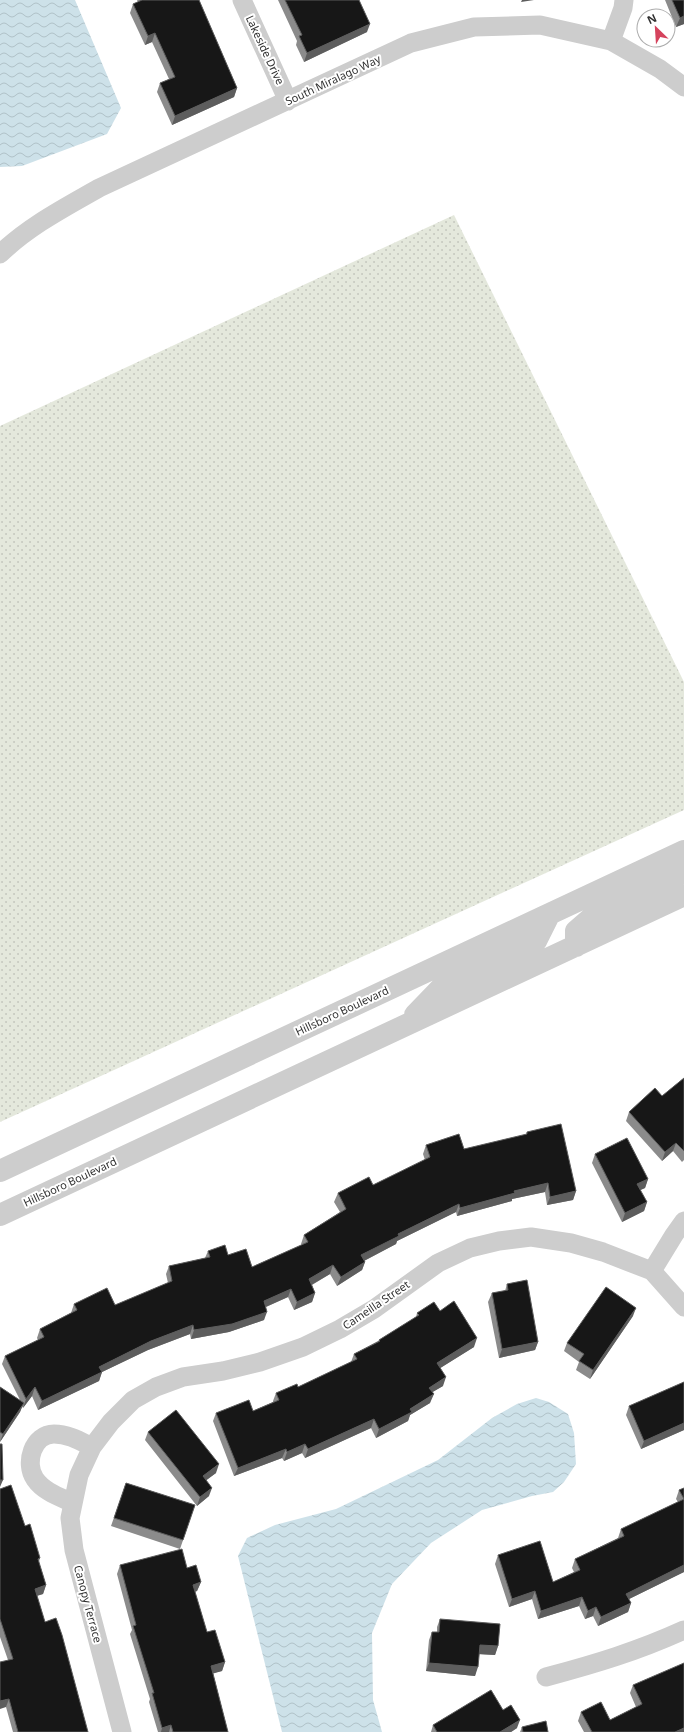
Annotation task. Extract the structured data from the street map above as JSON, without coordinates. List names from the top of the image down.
{
  "streets": {
    "street": [
      "Lakeside Drive",
      "South Miralago Way",
      "Hillsboro Boulevard",
      "Cameilla Street",
      "Canopy Terrace"
    ]
  },
  "crossings": [
    ["Lakeside Drive", "South Miralago Way"],
    ["Cameilla Street", "Canopy Terrace"]
  ],
  "north": "top left"
}
